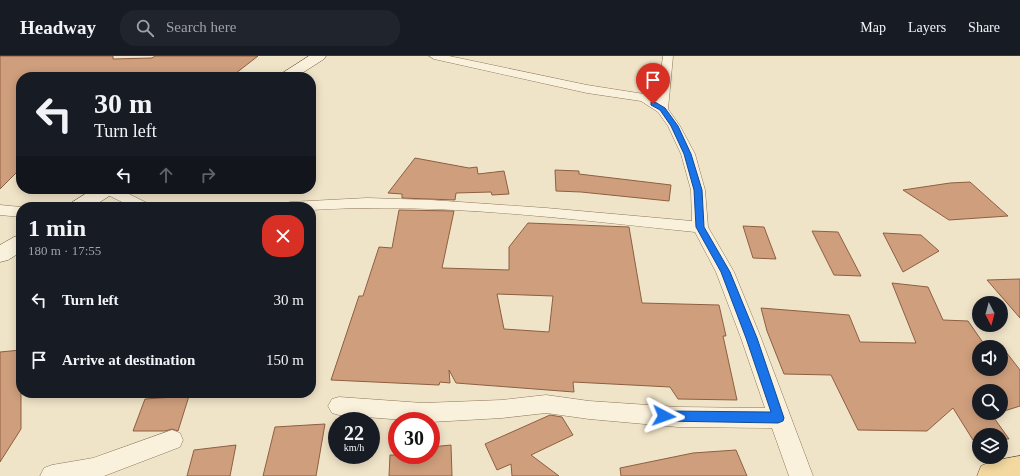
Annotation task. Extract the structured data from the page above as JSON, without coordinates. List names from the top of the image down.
{
  "north": "bottom",
  "page": {
    "header": "Headway",
    "search": "Search here",
    "nav": ["Map", "Layers", "Share"],
    "turn": ["30 m", "Turn left"],
    "heading": ["1 min", "180 m · 17:55"],
    "list": [
      {
        "name": "Turn left",
        "value": "30 m"
      },
      {
        "name": "Arrive at destination",
        "value": "150 m"
      }
    ],
    "speed": "22 km/h",
    "limit": "30"
  }
}
